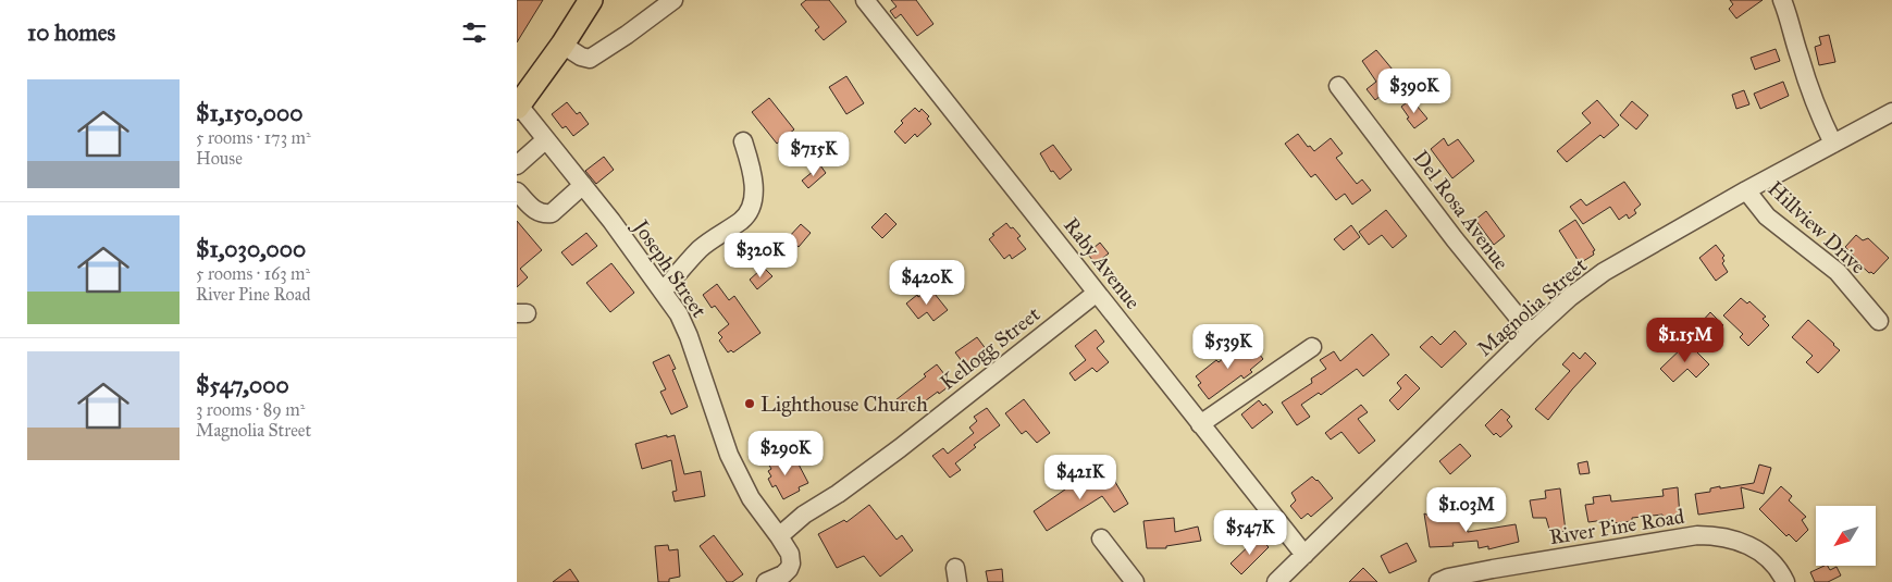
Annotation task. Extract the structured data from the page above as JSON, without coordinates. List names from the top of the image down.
{
  "streets": {
    "street": [
      "Del Rosa Avenue",
      "Hillview Drive",
      "Raby Avenue",
      "Joseph Street",
      "Magnolia Street",
      "Kellogg Street",
      "River Pine Road"
    ]
  },
  "crossings": [
    ["Del Rosa Avenue", "Magnolia Street"],
    ["Hillview Drive", "Magnolia Street"],
    ["Raby Avenue", "Magnolia Street"],
    ["Raby Avenue", "Kellogg Street"],
    ["Joseph Street", "Kellogg Street"]
  ],
  "places": ["Lighthouse Church"],
  "north": "bottom left",
  "page": {
    "heading": "10 homes",
    "list": [
      {
        "name": "$1,150,000",
        "note": "5 rooms · 173 m² · House"
      },
      {
        "name": "$1,030,000",
        "note": "5 rooms · 163 m² · River Pine Road"
      },
      {
        "name": "$547,000",
        "note": "3 rooms · 89 m² · Magnolia Street"
      }
    ],
    "price": [
      "$390K",
      "$715K",
      "$320K",
      "$420K",
      "$1.15M",
      "$539K",
      "$290K",
      "$421K",
      "$1.03M",
      "$547K"
    ]
  }
}
